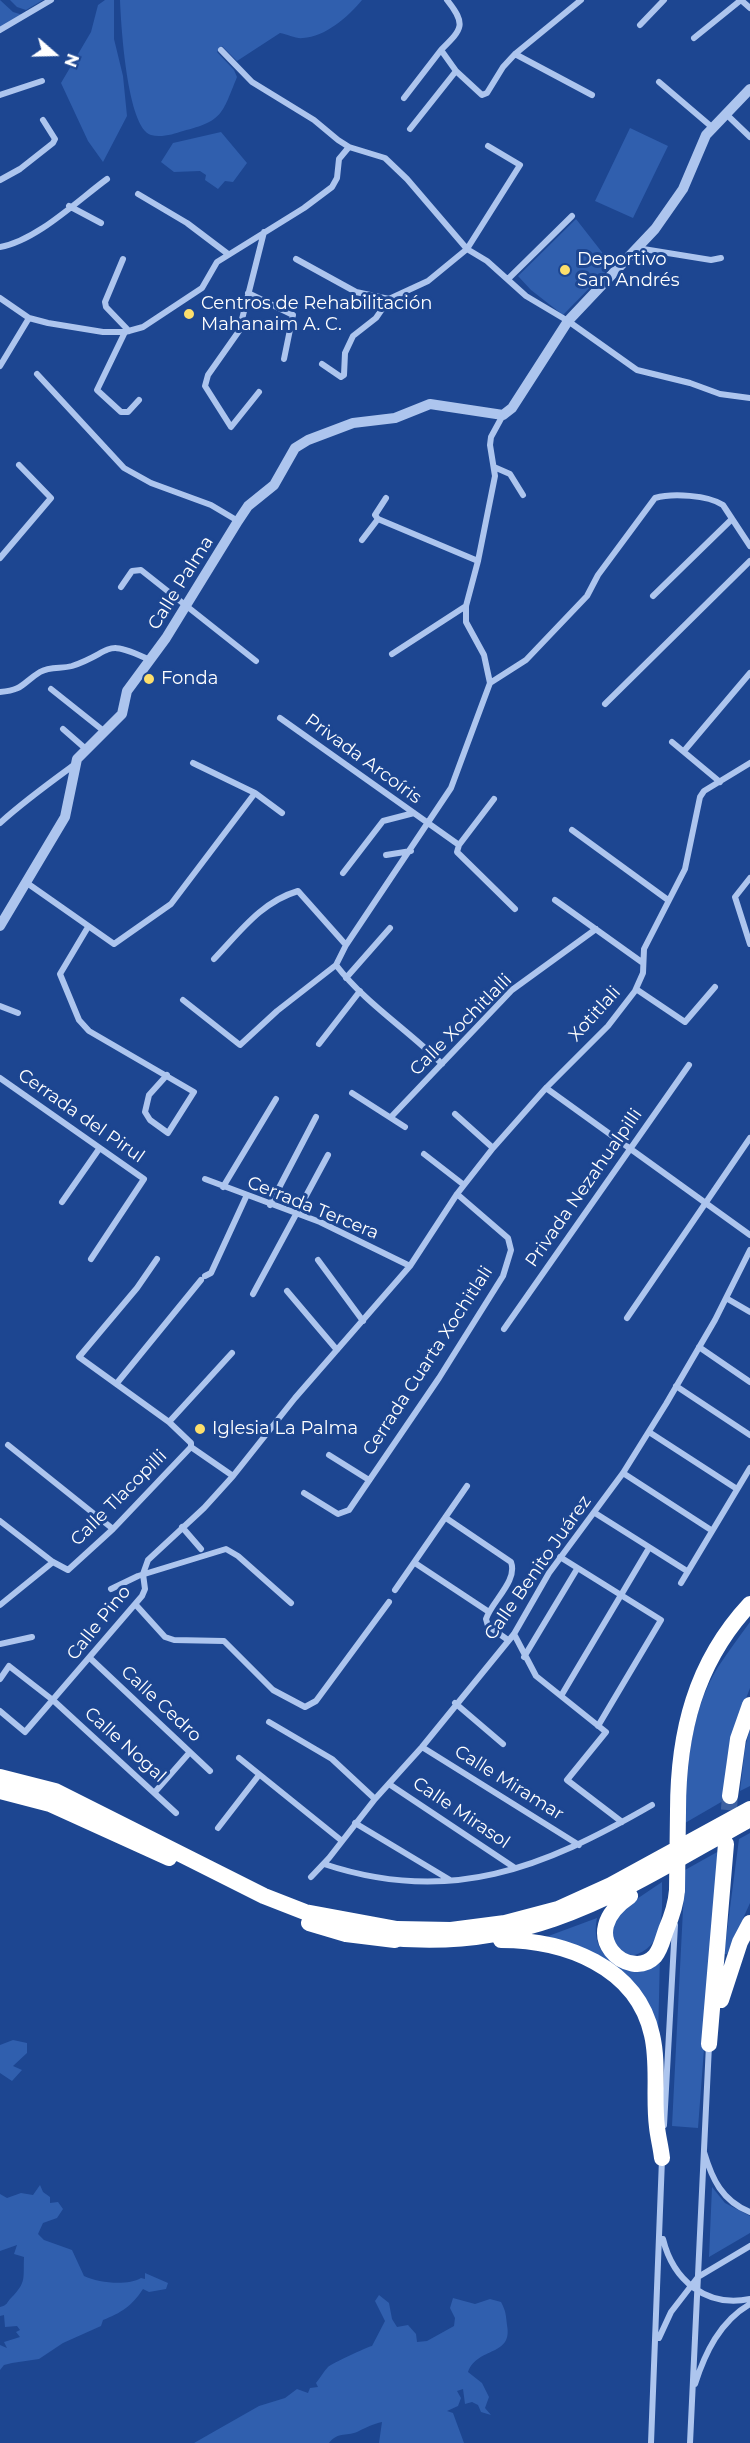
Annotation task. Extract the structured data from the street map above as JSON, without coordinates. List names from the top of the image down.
{
  "streets": {
    "street": [
      "Calle Palma",
      "Privada Arcoíris",
      "Xotitlali",
      "Calle Xochitlalli",
      "Cerrada del Pirul",
      "Privada Nezahualpilli",
      "Cerrada Tercera",
      "Cerrada Cuarta Xochitlali",
      "Calle Tlacopilli",
      "Calle Benito Juárez",
      "Calle Pino",
      "Calle Cedro",
      "Calle Nogal",
      "Calle Miramar",
      "Calle Mirasol"
    ]
  },
  "crossings": [
    ["Xotitlali", "Cerrada Tercera"],
    ["Xotitlali", "Cerrada Cuarta Xochitlali"],
    ["Calle Benito Juárez", "Calle Miramar"],
    ["Calle Benito Juárez", "Calle Mirasol"],
    ["Calle Pino", "Calle Cedro"],
    ["Calle Pino", "Calle Nogal"]
  ],
  "places": [
    "Deportivo San Andrés",
    "Centros de Rehabilitación Mahanaim A. C.",
    "Fonda",
    "Iglesia La Palma"
  ],
  "north": "right"
}
